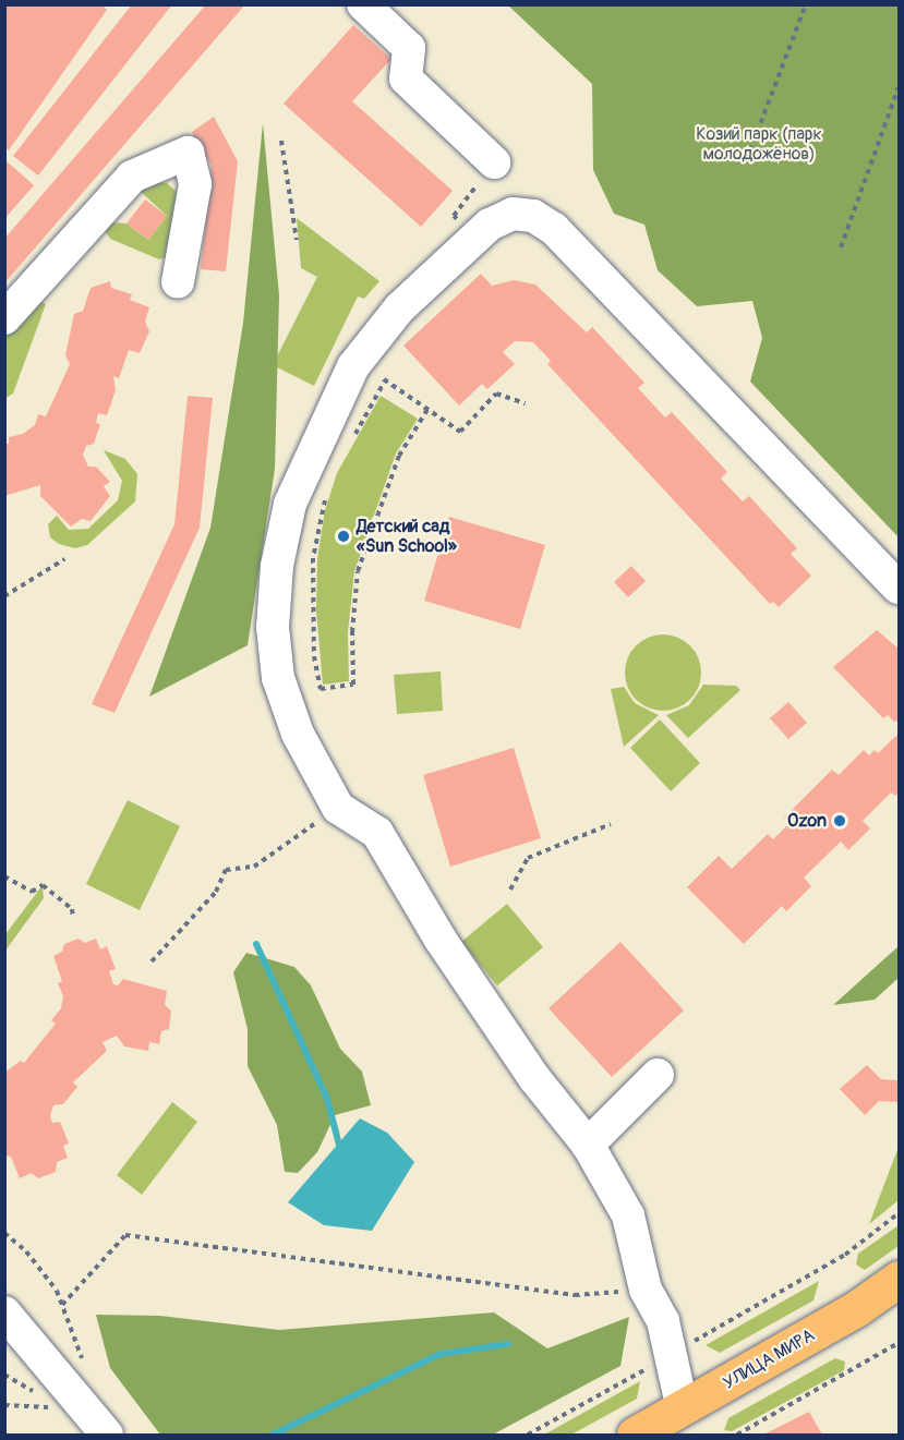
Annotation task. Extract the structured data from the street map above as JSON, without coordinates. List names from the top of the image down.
{
  "streets": {
    "main road": ["УЛИЦА МИРА"]
  },
  "parks": ["Козий парк (парк молодожёнов)"],
  "places": ["Детский сад «Sun School»", "Ozon"]
}
